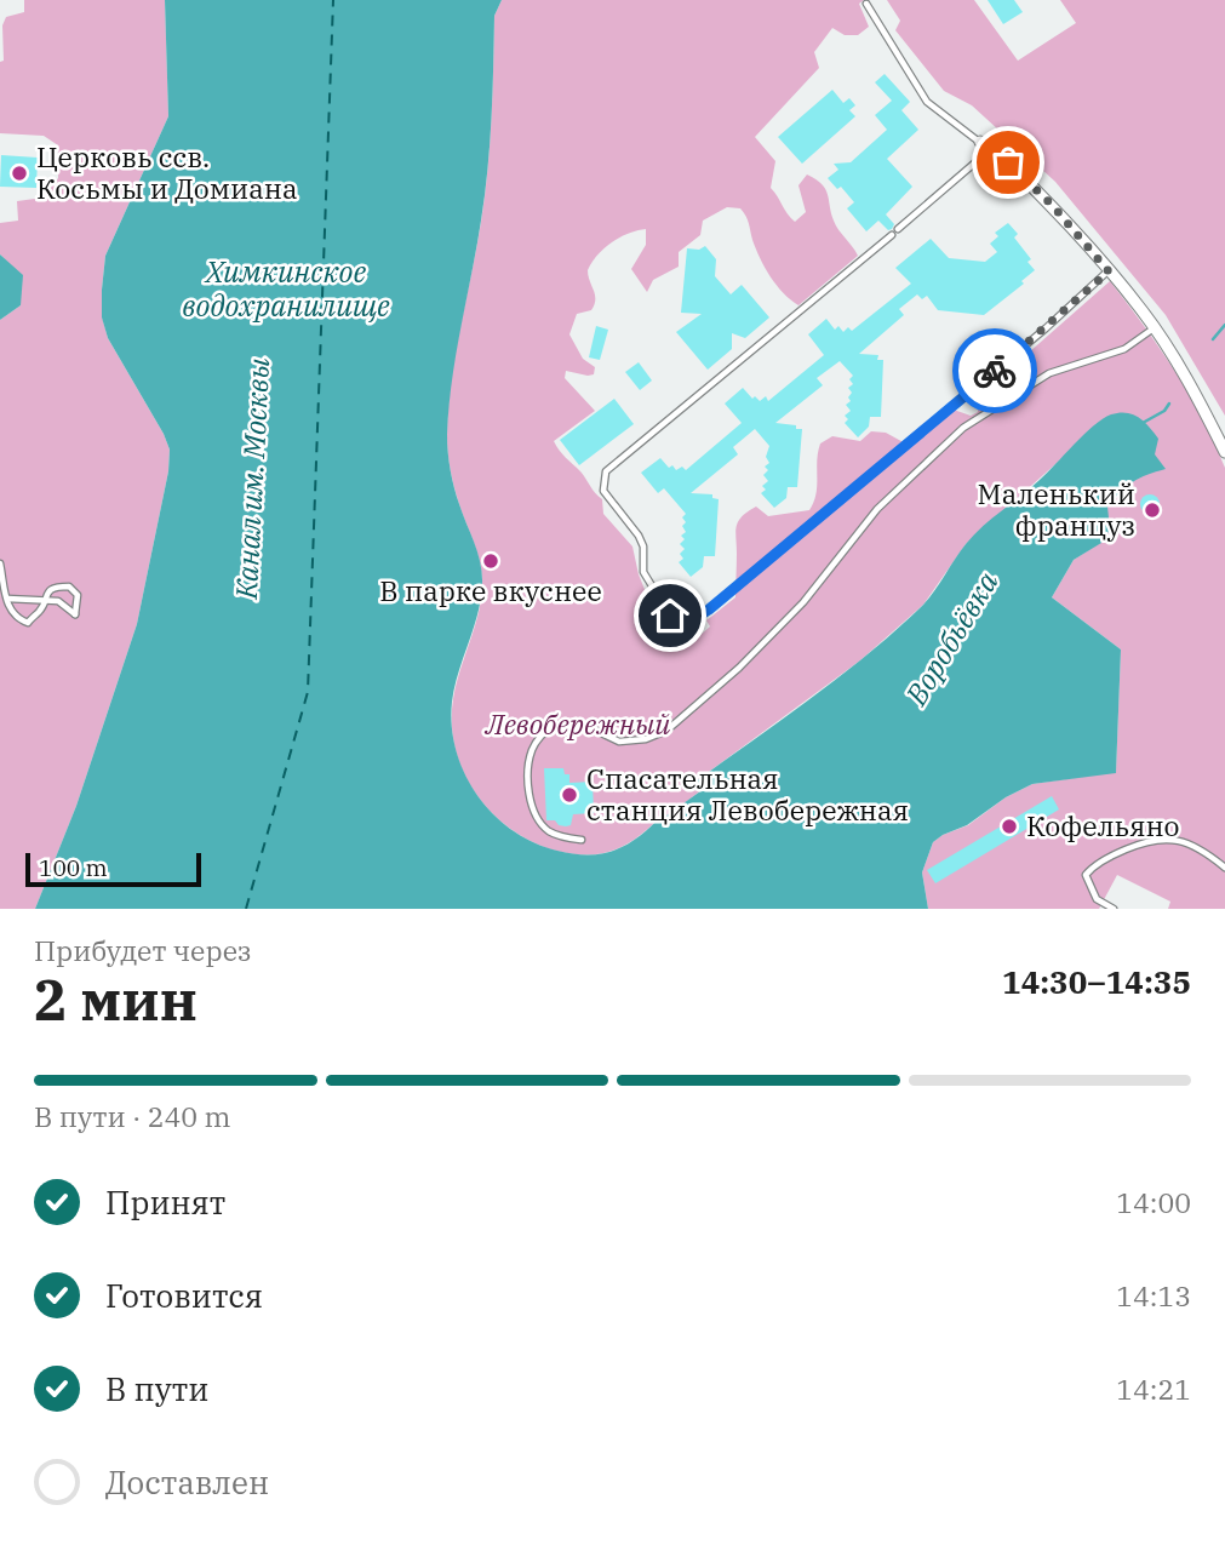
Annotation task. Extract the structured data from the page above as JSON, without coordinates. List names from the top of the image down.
{
  "water": ["Химкинское водохранилище", "Канал им. Москвы", "Воробьёвка"],
  "parks": ["Левобережный"],
  "places": [
    "Церковь ссв. Косьмы и Домиана",
    "Маленький француз",
    "В парке вкуснее",
    "Спасательная станция Левобережная",
    "Кофельяно"
  ],
  "scale_bar": "100 m",
  "page": {
    "scale": "100 m",
    "heading": ["2 мин", "Прибудет через", "14:30–14:35"],
    "bar": "В пути · 240 m",
    "list": [
      ["Принят", "14:00"],
      ["Готовится", "14:13"],
      ["В пути", "14:21"],
      "Доставлен"
    ]
  }
}
